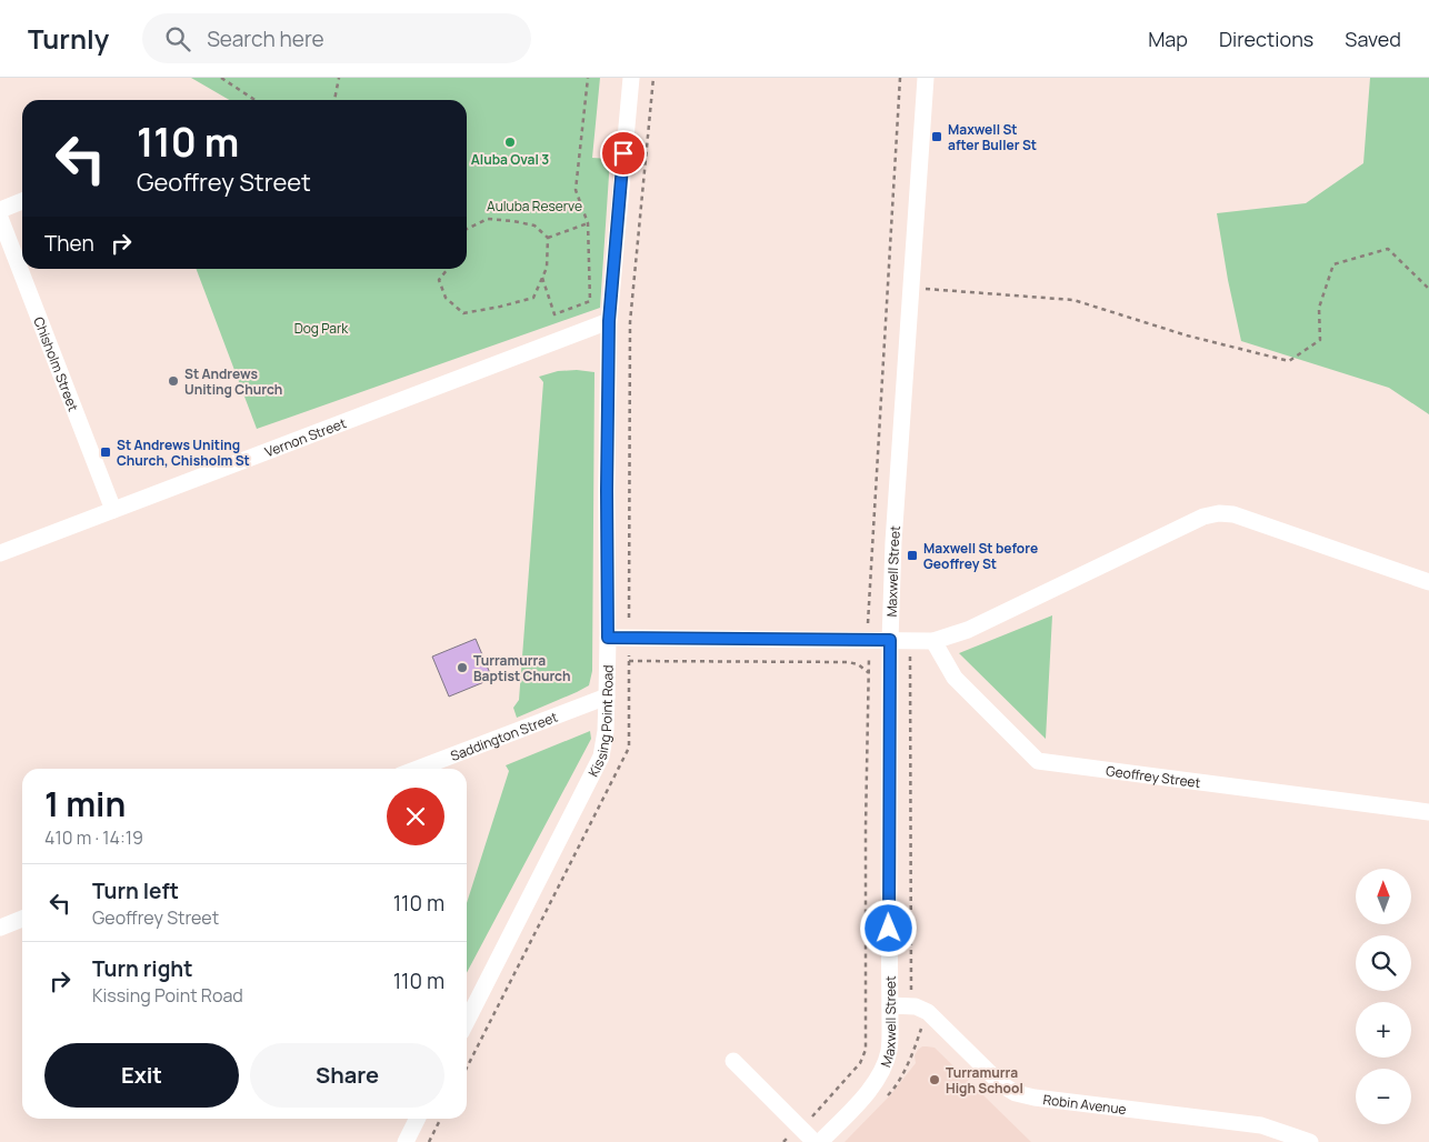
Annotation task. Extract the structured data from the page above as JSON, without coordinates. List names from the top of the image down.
{
  "streets": {
    "street": [
      "Chisholm Street",
      "Vernon Street",
      "Maxwell Street",
      "Kissing Point Road",
      "Saddington Street",
      "Geoffrey Street",
      "Robin Avenue"
    ]
  },
  "crossings": [
    ["Chisholm Street", "Vernon Street"],
    ["Vernon Street", "Kissing Point Road"],
    ["Maxwell Street", "Robin Avenue"],
    ["Kissing Point Road", "Saddington Street"]
  ],
  "parks": ["Auluba Reserve", "Dog Park"],
  "places": {
    "transit": ["Maxwell St after Buller St", "St Andrews Uniting Church, Chisholm St", "Maxwell St before Geoffrey St"],
    "other": [
      "Aluba Oval 3",
      "St Andrews Uniting Church",
      "Turramurra Baptist Church",
      "Turramurra High School"
    ]
  },
  "north": "top",
  "page": {
    "header": "Turnly",
    "search": "Search here",
    "nav": ["Map", "Directions", "Saved"],
    "turn": ["110 m", "Geoffrey Street"],
    "then": "Then",
    "heading": ["1 min", "410 m · 14:19"],
    "list": [
      {
        "name": "Turn left",
        "note": "Geoffrey Street",
        "value": "110 m"
      },
      {
        "name": "Turn right",
        "note": "Kissing Point Road",
        "value": "110 m"
      }
    ],
    "map_buttons": ["+", "−"],
    "buttons": ["Exit", "Share"]
  }
}
